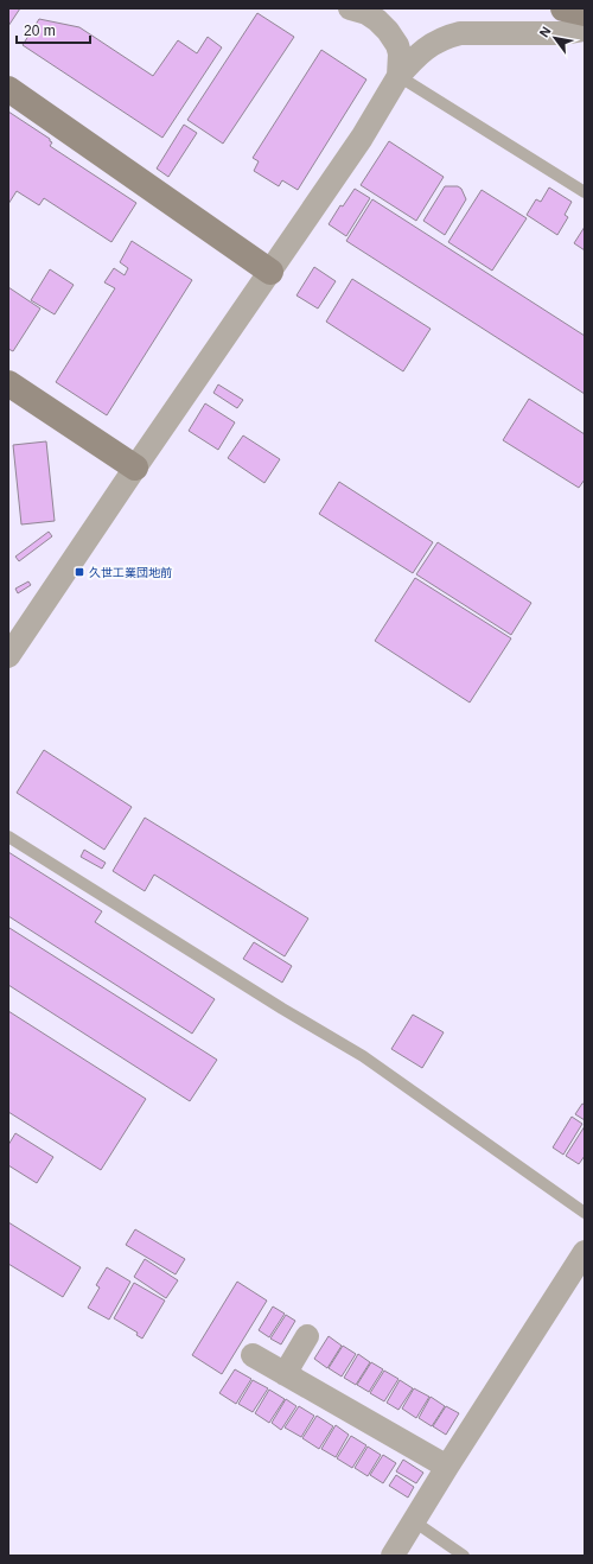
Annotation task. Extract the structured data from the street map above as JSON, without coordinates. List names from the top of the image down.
{
  "places": {
    "transit": ["久世工業団地前"]
  },
  "scale_bar": "20 m",
  "north": "top left"
}
